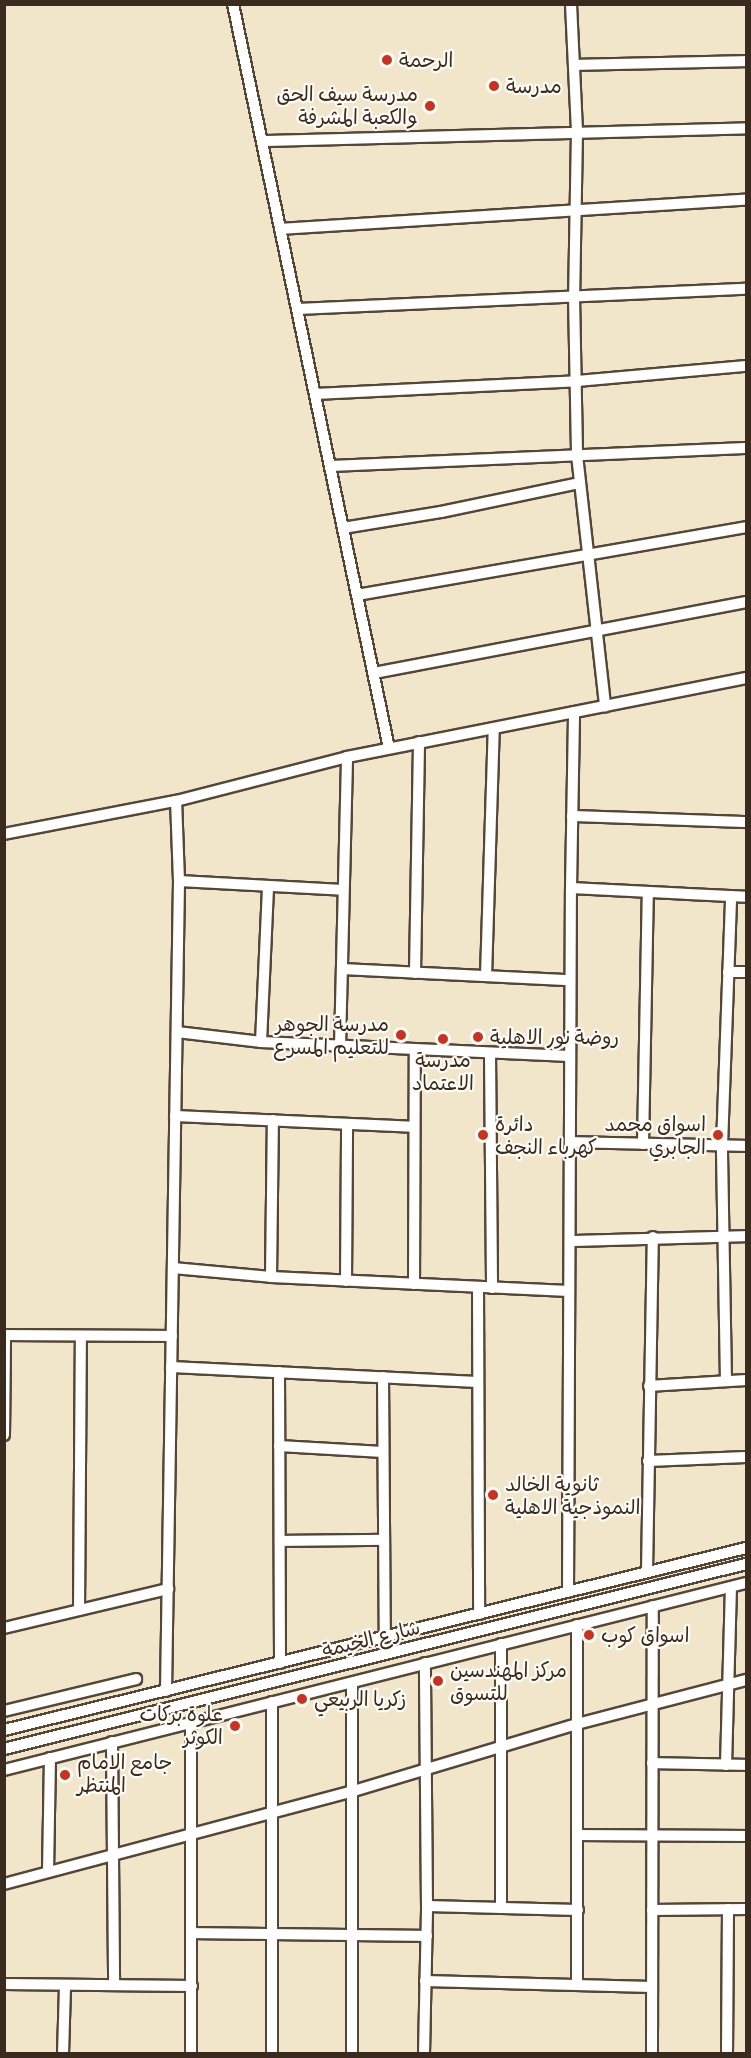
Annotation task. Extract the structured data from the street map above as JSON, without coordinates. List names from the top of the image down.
{
  "streets": {
    "street": ["شارع الخيمة"]
  },
  "places": [
    "الرحمة",
    "مدرسة",
    "مدرسة سيف الحق والكعبة المشرفة",
    "مدرسة الجوهر للتعليم المسرع",
    "روضة نور الاهلية",
    "مدرسة الاعتماد",
    "دائرة كهرباء النجف",
    "اسواق محمد الجابري",
    "ثانوية الخالد النموذجية الاهلية",
    "اسواق كوب",
    "مركز المهندسين للتسوق",
    "زكريا الربيعي",
    "علوة بركات الكوثر",
    "جامع الامام المنتظر"
  ]
}
